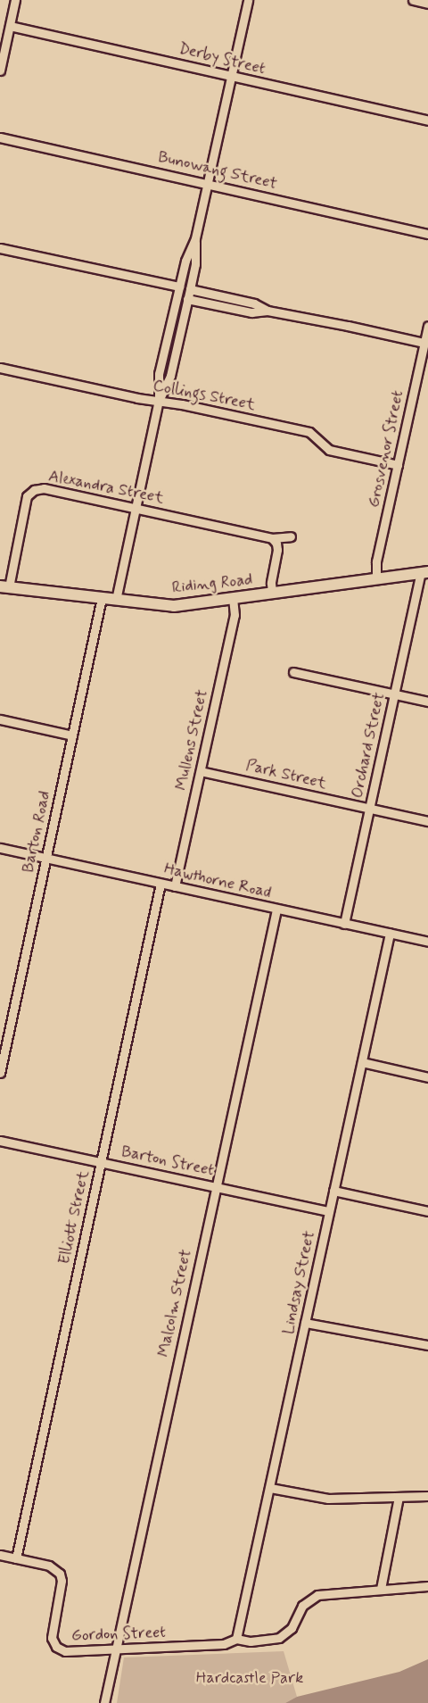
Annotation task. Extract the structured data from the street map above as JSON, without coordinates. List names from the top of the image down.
{
  "streets": {
    "main road": ["Riding Road"],
    "street": [
      "Derby Street",
      "Bunowang Street",
      "Collings Street",
      "Grosvenor Street",
      "Alexandra Street",
      "Mullens Street",
      "Orchard Street",
      "Park Street",
      "Barton Road",
      "Hawthorne Road",
      "Barton Street",
      "Elliott Street",
      "Lindsay Street",
      "Malcolm Street",
      "Gordon Street"
    ]
  },
  "crossings": [
    ["Collings Street", "Grosvenor Street"],
    ["Grosvenor Street", "Riding Road"],
    ["Alexandra Street", "Riding Road"],
    ["Riding Road", "Mullens Street"],
    ["Riding Road", "Orchard Street"],
    ["Riding Road", "Barton Road"],
    ["Mullens Street", "Park Street"],
    ["Mullens Street", "Hawthorne Road"],
    ["Orchard Street", "Park Street"],
    ["Orchard Street", "Hawthorne Road"],
    ["Barton Road", "Hawthorne Road"],
    ["Hawthorne Road", "Elliott Street"],
    ["Hawthorne Road", "Lindsay Street"],
    ["Hawthorne Road", "Malcolm Street"],
    ["Barton Street", "Elliott Street"],
    ["Barton Street", "Lindsay Street"],
    ["Barton Street", "Malcolm Street"],
    ["Elliott Street", "Gordon Street"],
    ["Lindsay Street", "Gordon Street"],
    ["Malcolm Street", "Gordon Street"]
  ],
  "parks": ["Hardcastle Park"]
}
